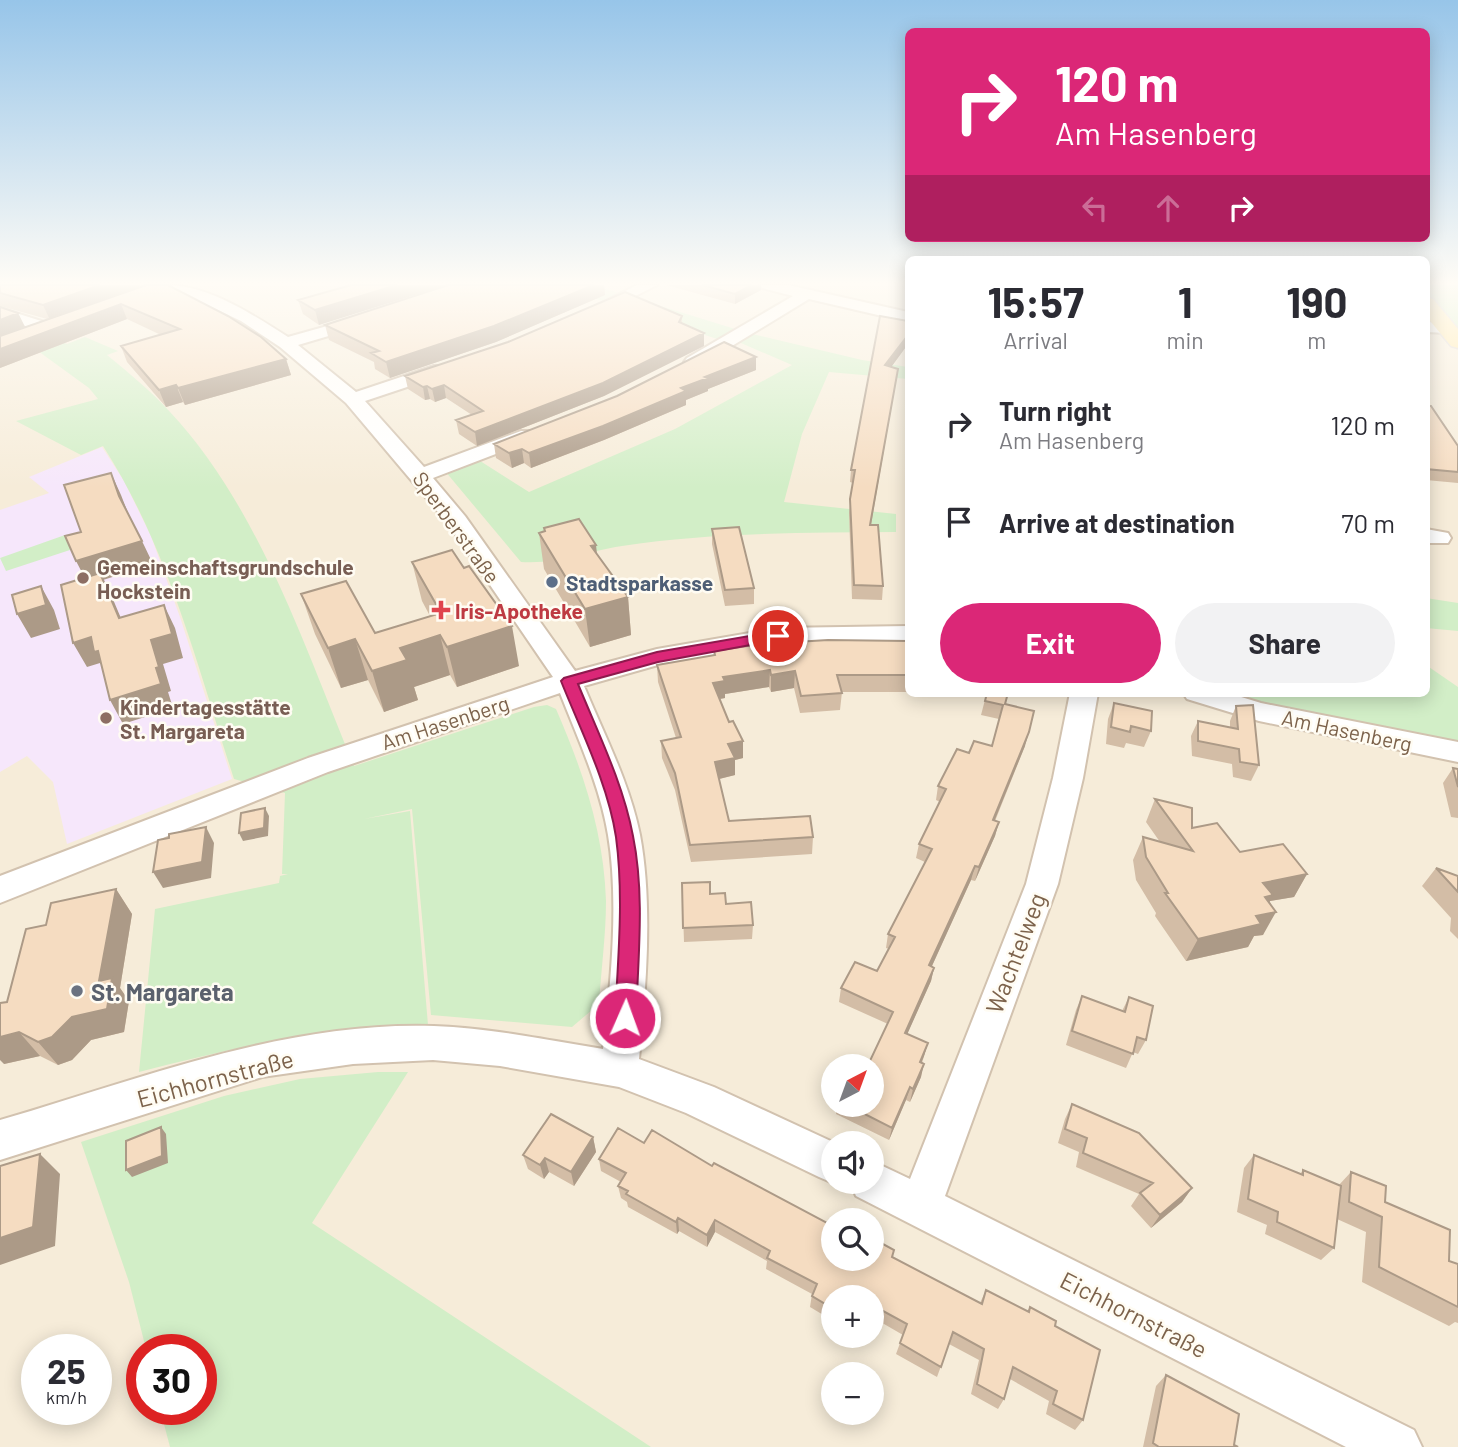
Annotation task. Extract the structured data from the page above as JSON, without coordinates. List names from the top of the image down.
{
  "streets": {
    "street": [
      "Sperberstraße",
      "Am Hasenberg",
      "Wachtelweg",
      "Eichhornstraße"
    ]
  },
  "crossings": [
    ["Sperberstraße", "Am Hasenberg"],
    ["Sperberstraße", "Eichhornstraße"],
    ["Wachtelweg", "Eichhornstraße"]
  ],
  "places": {
    "other": [
      "Gemeinschaftsgrundschule Hockstein",
      "Stadtsparkasse",
      "Kindertagesstätte St. Margareta",
      "St. Margareta"
    ],
    "health": ["Iris-Apotheke"]
  },
  "north": "top right",
  "page": {
    "turn": ["120 m", "Am Hasenberg"],
    "eta": [
      "15:57",
      "Arrival",
      "1",
      "min",
      "190",
      "m"
    ],
    "list": [
      {
        "name": "Turn right",
        "note": "Am Hasenberg",
        "value": "120 m"
      },
      {
        "name": "Arrive at destination",
        "value": "70 m"
      }
    ],
    "buttons": ["Exit", "Share"],
    "map_buttons": ["+", "−"],
    "speed": "25 km/h",
    "limit": "30"
  }
}
